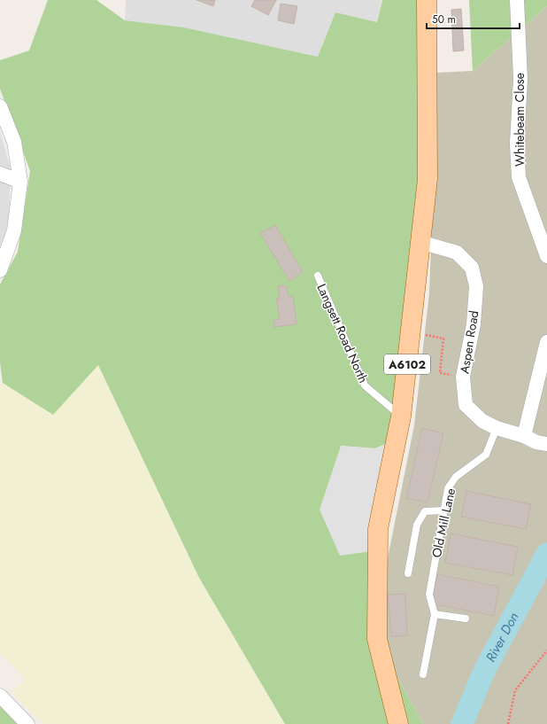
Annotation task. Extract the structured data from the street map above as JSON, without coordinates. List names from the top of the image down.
{
  "streets": {
    "main road": ["A6102"],
    "street": ["Whitebeam Close", "Aspen Road"],
    "lane": ["Langsett Road North", "Old Mill Lane"]
  },
  "crossings": [
    ["Langsett Road North", "A6102"],
    ["Aspen Road", "A6102"],
    ["Aspen Road", "Old Mill Lane"]
  ],
  "water": ["River Don"],
  "scale_bar": "50 m"
}
